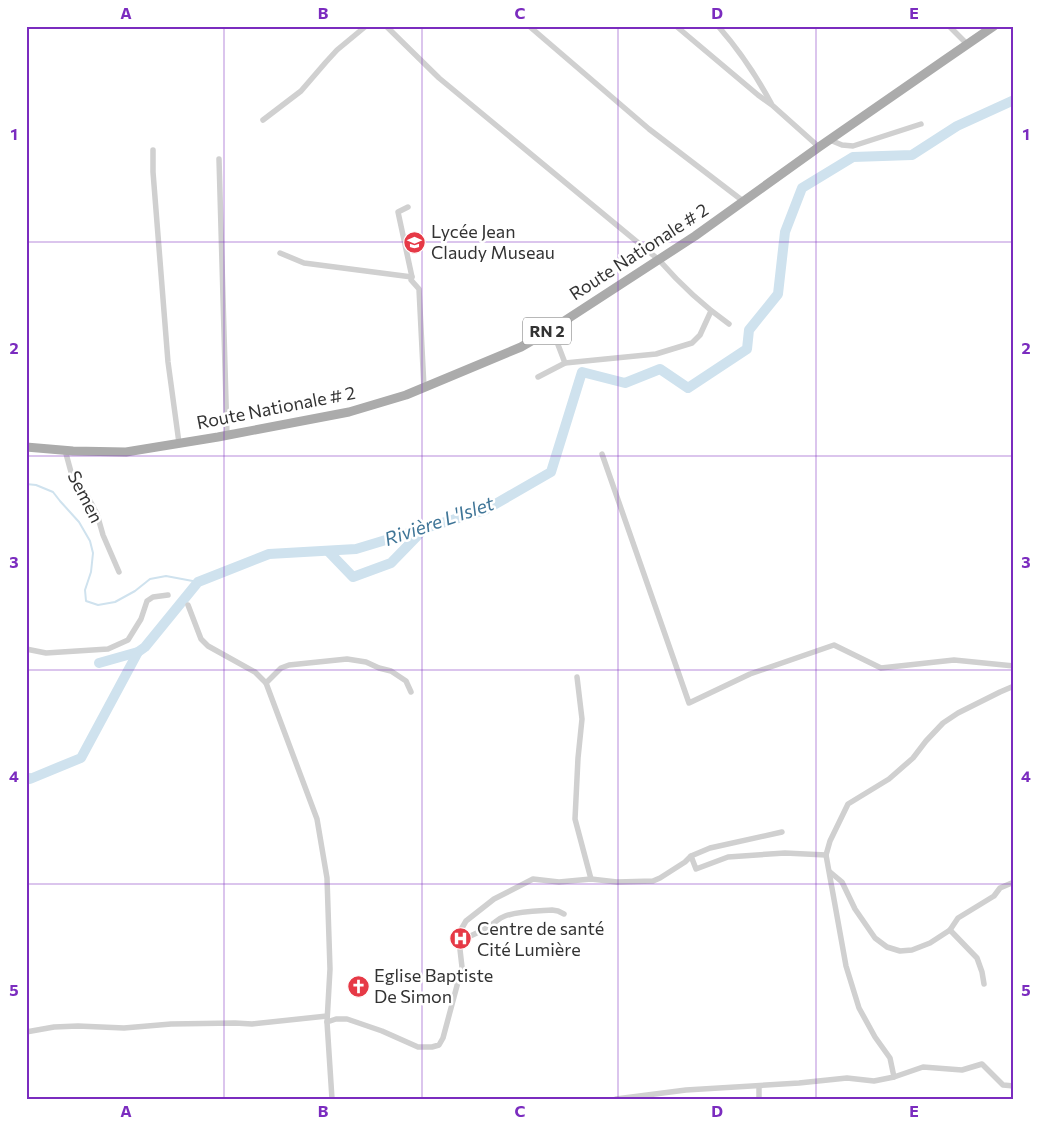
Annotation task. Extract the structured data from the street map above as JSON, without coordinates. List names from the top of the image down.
{
  "streets": {
    "main road": ["Route Nationale # 2", "RN 2"],
    "street": ["Semen"]
  },
  "crossings": [
    ["Route Nationale # 2", "Semen"]
  ],
  "water": ["Rivière L'Islet"],
  "places": {
    "school or university": ["Lycée Jean Claudy Museau"],
    "hospital": ["Centre de santé Cité Lumière"],
    "church": ["Eglise Baptiste De Simon"]
  },
  "grid": {
    "columns": [
      "A",
      "B",
      "C",
      "D",
      "E"
    ],
    "rows": [
      "1",
      "2",
      "3",
      "4",
      "5"
    ]
  }
}
